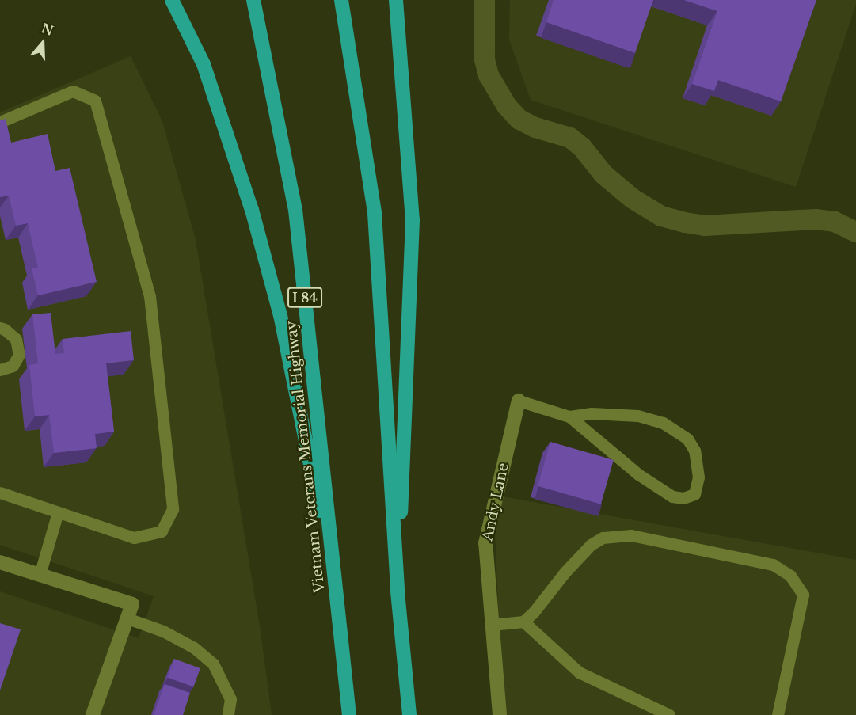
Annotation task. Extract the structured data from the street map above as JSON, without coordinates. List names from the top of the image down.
{
  "streets": {
    "highway": ["I 84", "Vietnam Veterans Memorial Highway"],
    "street": ["Andy Lane"]
  },
  "north": "top"
}
